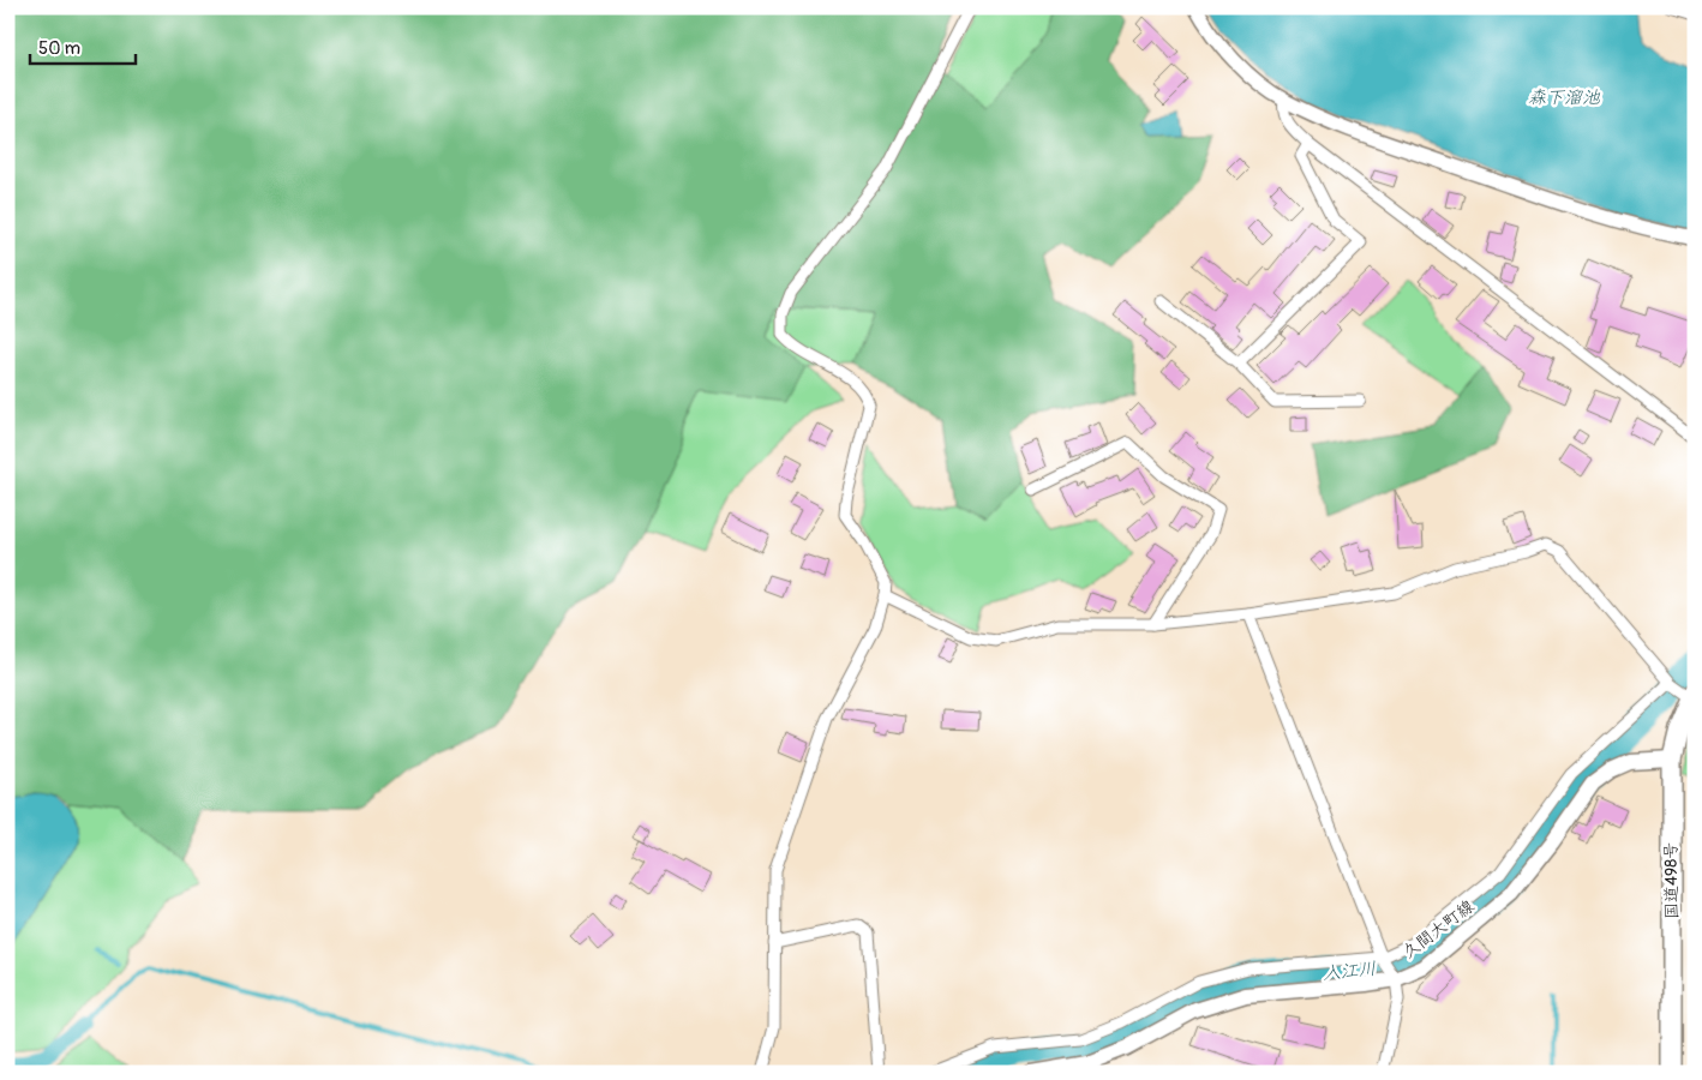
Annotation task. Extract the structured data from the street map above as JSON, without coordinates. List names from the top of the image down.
{
  "streets": {
    "highway": ["国道498号"],
    "main road": ["久間大町線"]
  },
  "crossings": [
    ["国道498号", "久間大町線"]
  ],
  "water": ["森下溜池", "入江川"],
  "scale_bar": "50 m"
}
